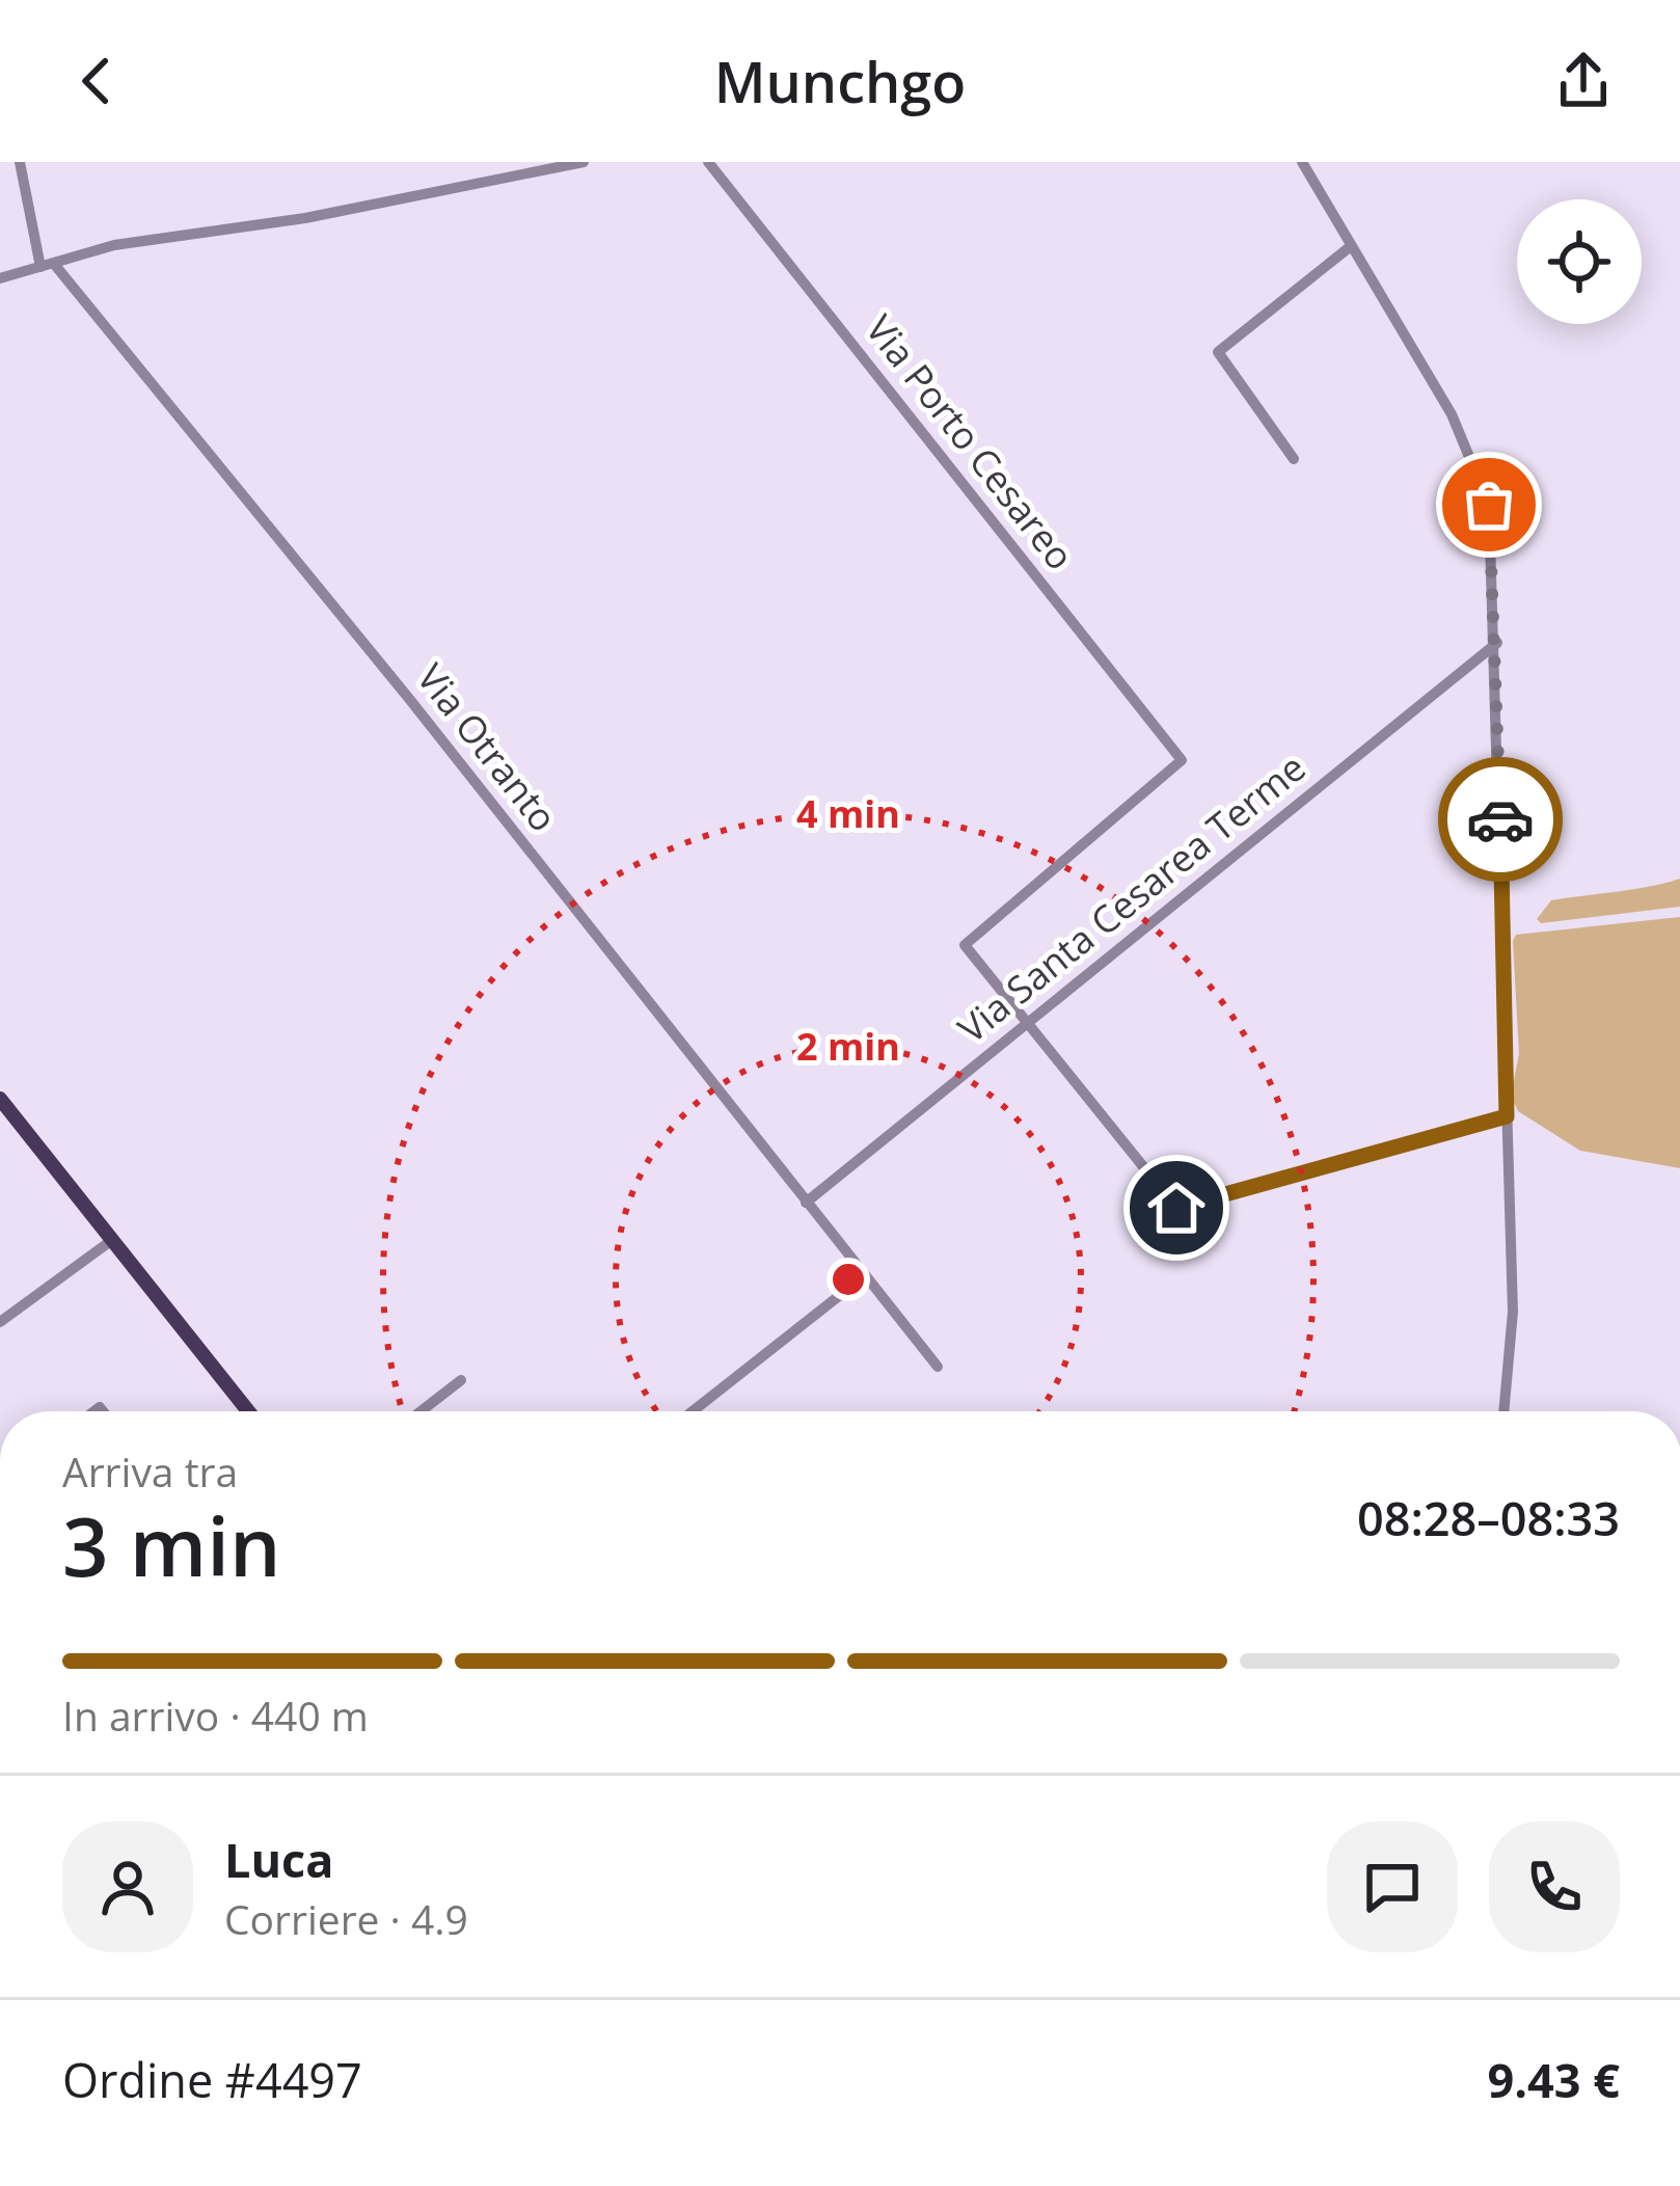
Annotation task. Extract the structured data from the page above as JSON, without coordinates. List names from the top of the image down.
{
  "streets": {
    "street": ["Via Porto Cesareo", "Via Otranto", "Via Santa Cesarea Terme"]
  },
  "crossings": [
    ["Via Porto Cesareo", "Via Santa Cesarea Terme"],
    ["Via Otranto", "Via Santa Cesarea Terme"]
  ],
  "page": {
    "header": "Munchgo",
    "heading": ["3 min", "Arriva tra", "08:28–08:33"],
    "panel": [
      "Luca",
      "Corriere · 4.9",
      "Ordine #4497",
      "9.43 €"
    ],
    "bar": "In arrivo · 440 m"
  },
  "rings": ["4 min", "2 min"]
}
